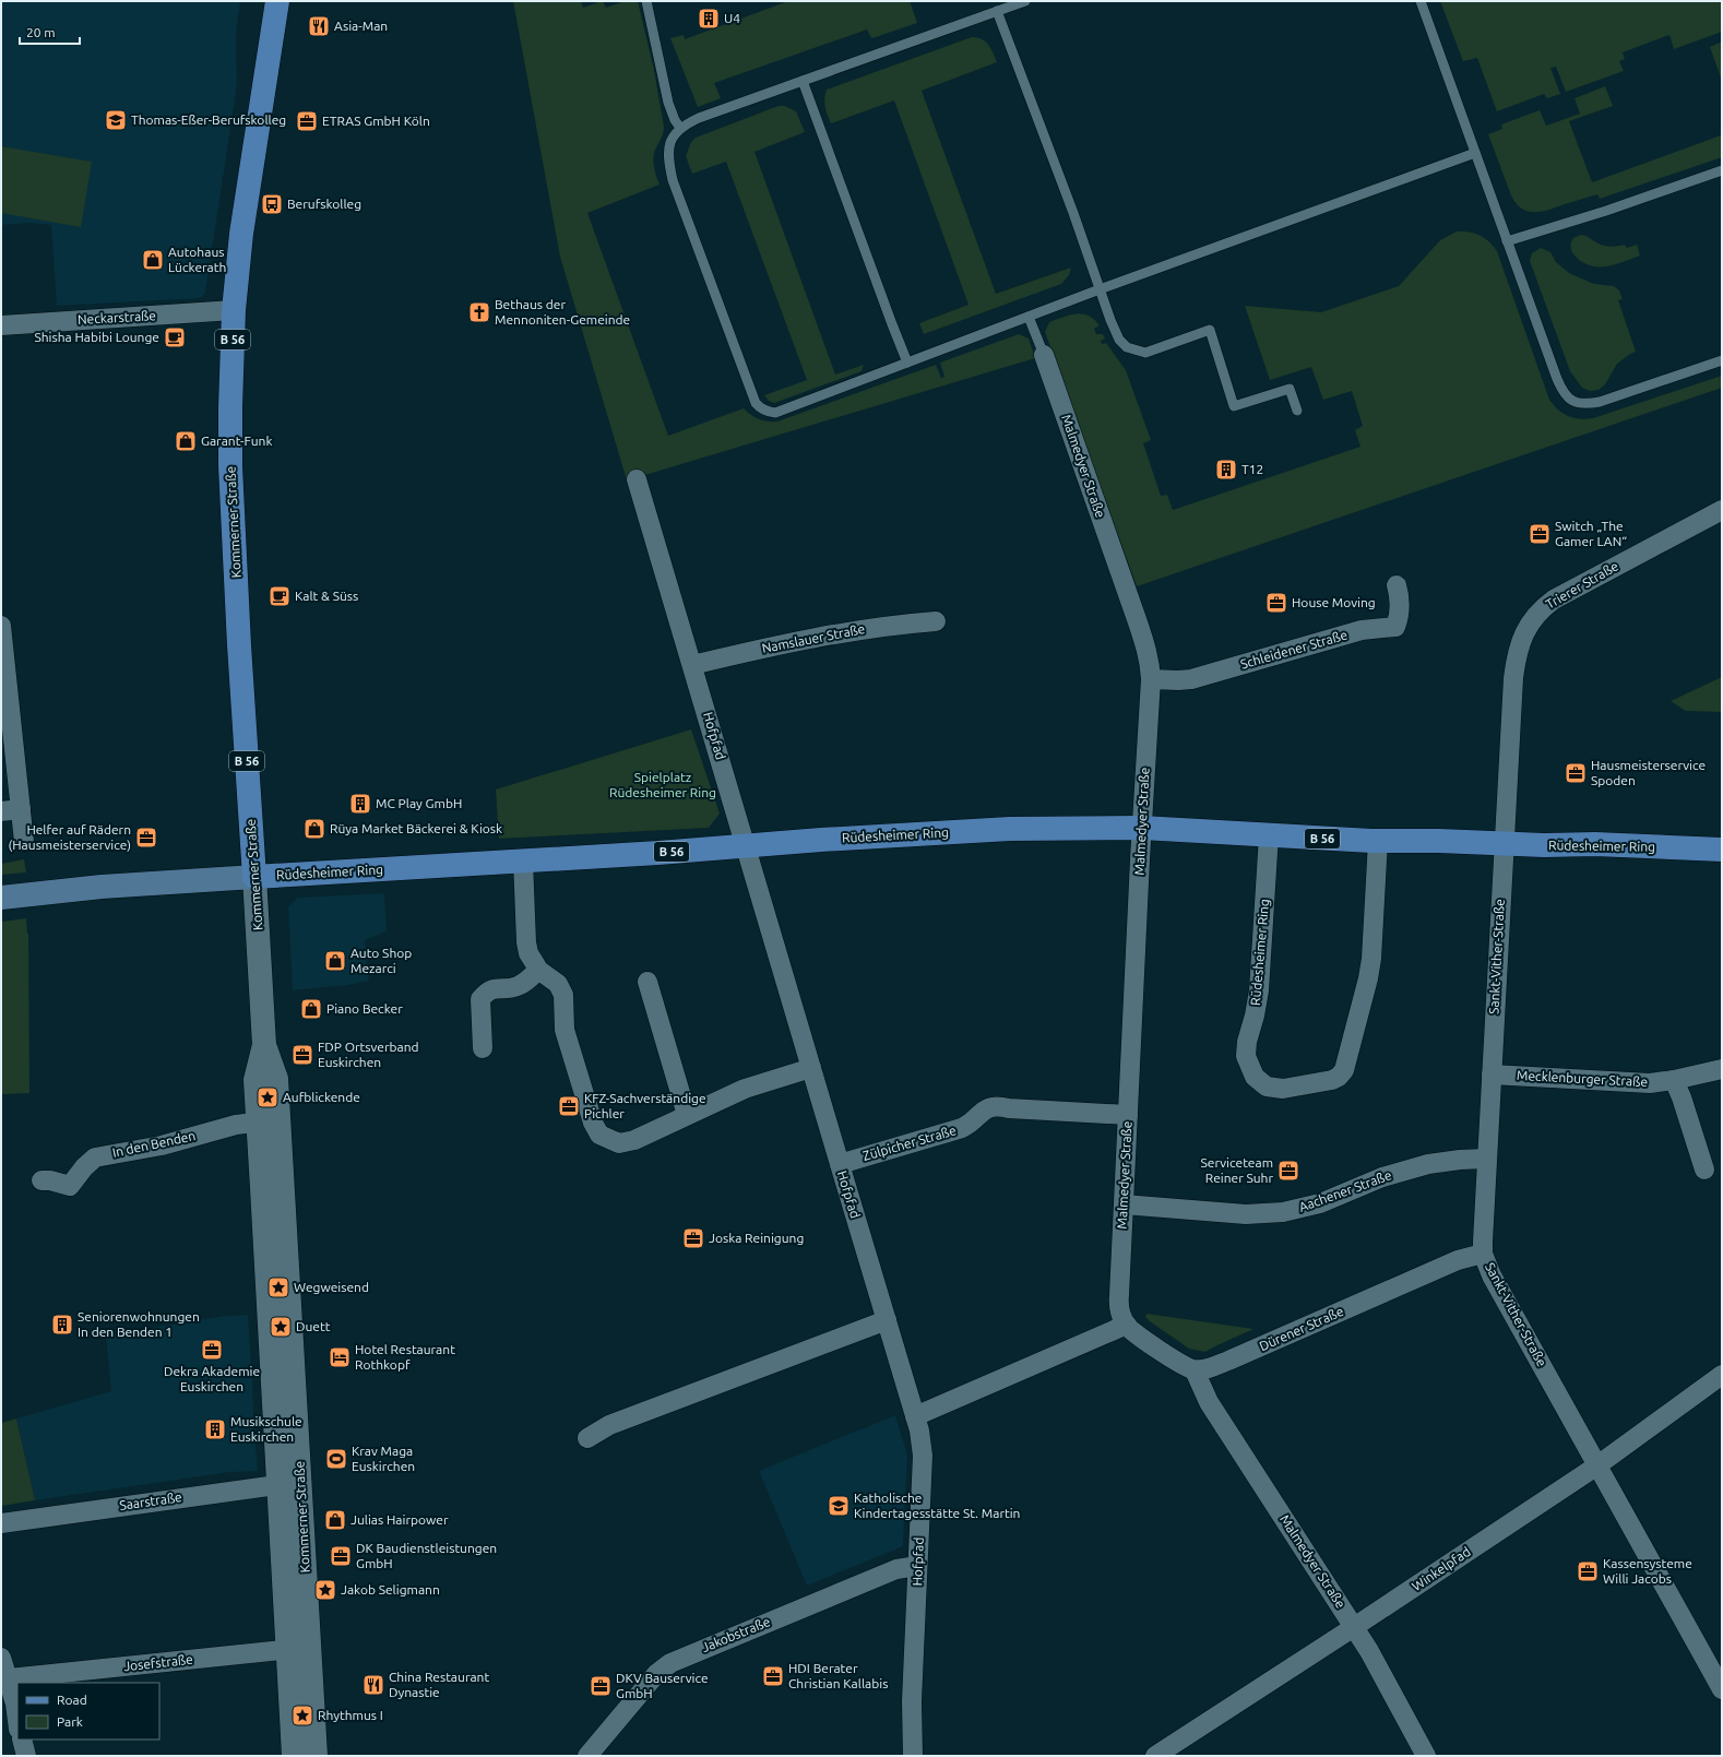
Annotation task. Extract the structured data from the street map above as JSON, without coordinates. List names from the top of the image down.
{
  "streets": {
    "main road": ["B 56", "Kommerner Straße", "Rüdesheimer Ring"],
    "street": [
      "Neckarstraße",
      "Malmedyer Straße",
      "Trierer Straße",
      "Namslauer Straße",
      "Schleidener Straße",
      "Hofpfad",
      "Sankt-Vither-Straße",
      "Mecklenburger Straße",
      "Zülpicher Straße",
      "In den Benden",
      "Aachener Straße",
      "Dürener Straße",
      "Saarstraße",
      "Winkelpfad",
      "Jakobstraße",
      "Josefstraße"
    ]
  },
  "crossings": [
    ["Neckarstraße", "Kommerner Straße"],
    ["Malmedyer Straße", "Schleidener Straße"],
    ["Malmedyer Straße", "Rüdesheimer Ring"],
    ["Malmedyer Straße", "Zülpicher Straße"],
    ["Malmedyer Straße", "Aachener Straße"],
    ["Malmedyer Straße", "Dürener Straße"],
    ["Malmedyer Straße", "Winkelpfad"],
    ["Kommerner Straße", "Rüdesheimer Ring"],
    ["Kommerner Straße", "In den Benden"],
    ["Kommerner Straße", "Saarstraße"],
    ["Kommerner Straße", "Josefstraße"],
    ["Trierer Straße", "Rüdesheimer Ring"],
    ["Trierer Straße", "Sankt-Vither-Straße"],
    ["Namslauer Straße", "Hofpfad"],
    ["Hofpfad", "Rüdesheimer Ring"],
    ["Hofpfad", "Zülpicher Straße"],
    ["Hofpfad", "Jakobstraße"],
    ["Rüdesheimer Ring", "Sankt-Vither-Straße"],
    ["Sankt-Vither-Straße", "Mecklenburger Straße"],
    ["Sankt-Vither-Straße", "Aachener Straße"],
    ["Sankt-Vither-Straße", "Dürener Straße"],
    ["Sankt-Vither-Straße", "Winkelpfad"]
  ],
  "parks": ["Spielplatz Rüdesheimer Ring"],
  "places": {
    "building": [
      "U4",
      "T12",
      "MC Play GmbH",
      "Seniorenwohnungen In den Benden 1",
      "Musikschule Euskirchen"
    ],
    "restaurant": ["Asia-Man", "China Restaurant Dynastie"],
    "school or university": ["Thomas-Eßer-Berufskolleg", "Katholische Kindertagesstätte St. Martin"],
    "office": [
      "ETRAS GmbH Köln",
      "Switch „The Gamer LAN“",
      "House Moving",
      "Hausmeisterservice Spoden",
      "Helfer auf Rädern (Hausmeisterservice)",
      "FDP Ortsverband Euskirchen",
      "KFZ-Sachverständige Pichler",
      "Serviceteam Reiner Suhr",
      "Joska Reinigung",
      "Dekra Akademie Euskirchen",
      "DK Baudienstleistungen GmbH",
      "Kassensysteme Willi Jacobs",
      "HDI Berater Christian Kallabis",
      "DKV Bauservice GmbH"
    ],
    "bus stop": ["Berufskolleg"],
    "shop": [
      "Autohaus Lückerath",
      "Garant-Funk",
      "Rüya Market Bäckerei & Kiosk",
      "Auto Shop Mezarci",
      "Piano Becker",
      "Julias Hairpower"
    ],
    "church": ["Bethaus der Mennoniten-Gemeinde"],
    "cafe": ["Shisha Habibi Lounge", "Kalt & Süss"],
    "place": [
      "Aufblickende",
      "Wegweisend",
      "Duett",
      "Jakob Seligmann",
      "Rhythmus I"
    ],
    "hotel": ["Hotel Restaurant Rothkopf"],
    "sports": ["Krav Maga Euskirchen"]
  },
  "legend": ["Road", "Park"],
  "scale_bar": "20 m"
}
